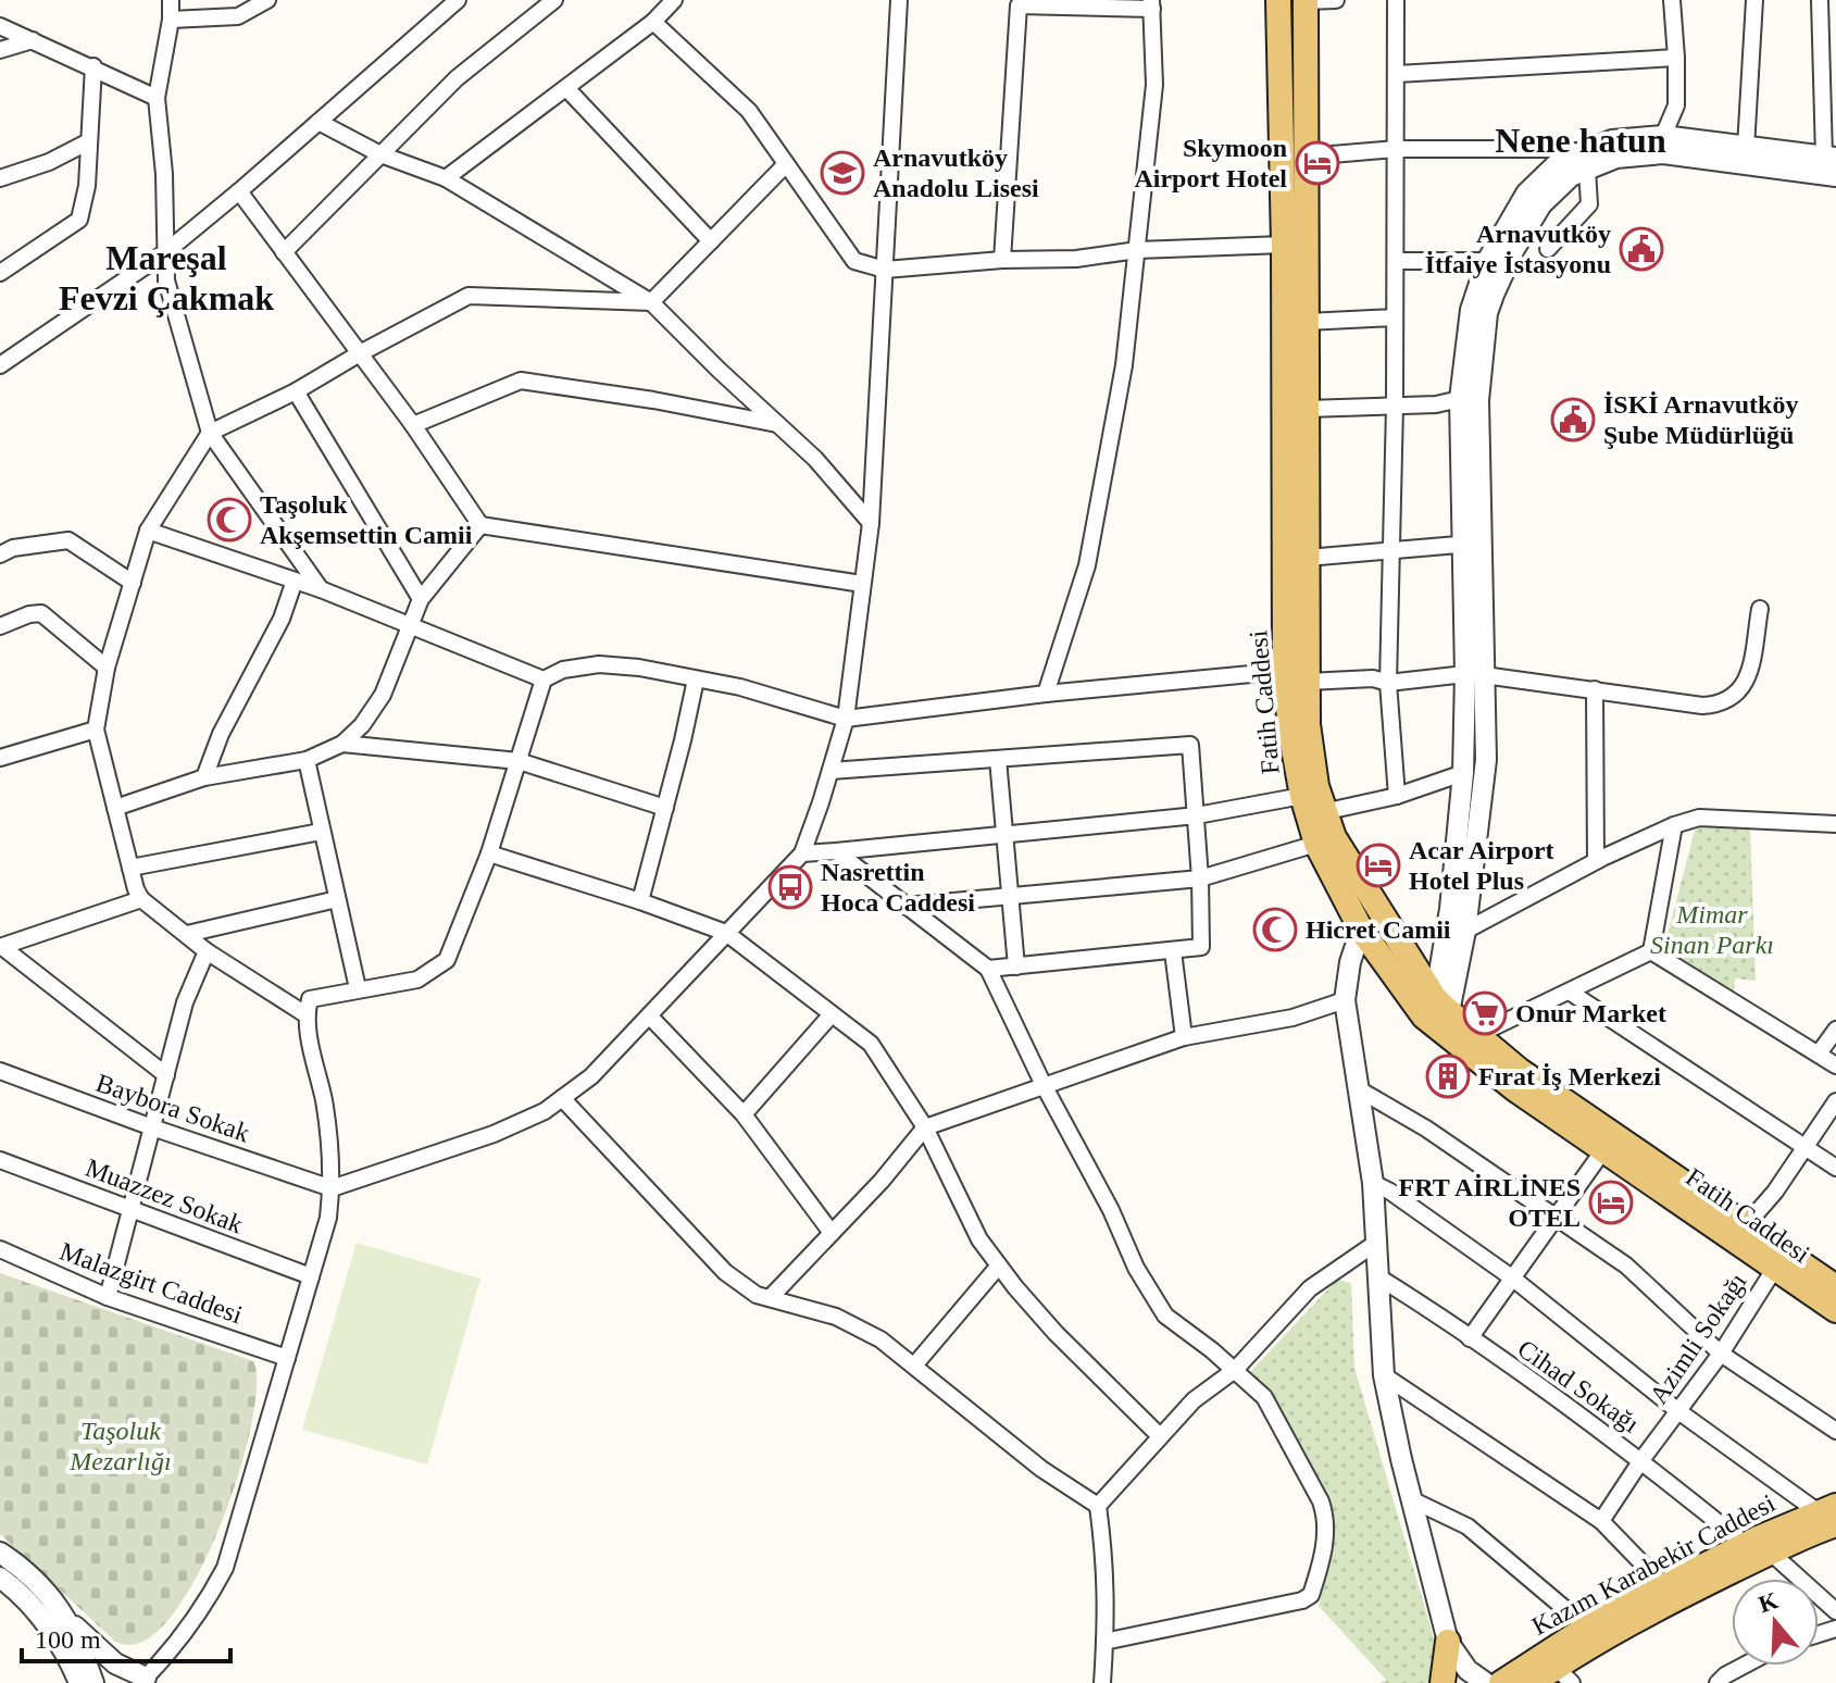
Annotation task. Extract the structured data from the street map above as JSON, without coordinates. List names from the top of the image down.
{
  "streets": {
    "main road": ["Fatih Caddesi", "Kazım Karabekir Caddesi"],
    "street": [
      "Baybora Sokak",
      "Muazzez Sokak",
      "Malazgirt Caddesi",
      "Azimli Sokağı",
      "Cihad Sokağı"
    ]
  },
  "crossings": [
    ["Fatih Caddesi", "Azimli Sokağı"],
    ["Azimli Sokağı", "Cihad Sokağı"],
    ["Cihad Sokağı", "Kazım Karabekir Caddesi"]
  ],
  "districts": ["Nene hatun", "Mareşal Fevzi Çakmak"],
  "parks": ["Mimar Sinan Parkı", "Taşoluk Mezarlığı"],
  "places": {
    "hotel": ["Skymoon Airport Hotel", "Acar Airport Hotel Plus", "FRT AİRLİNES OTEL"],
    "school or university": ["Arnavutköy Anadolu Lisesi"],
    "public building": ["Arnavutköy İtfaiye İstasyonu", "İSKİ Arnavutköy Şube Müdürlüğü"],
    "mosque": ["Taşoluk Akşemsettin Camii", "Hicret Camii"],
    "bus stop": ["Nasrettin Hoca Caddesi"],
    "supermarket": ["Onur Market"],
    "building": ["Fırat İş Merkezi"]
  },
  "scale_bar": "100 m",
  "north": "top"
}
